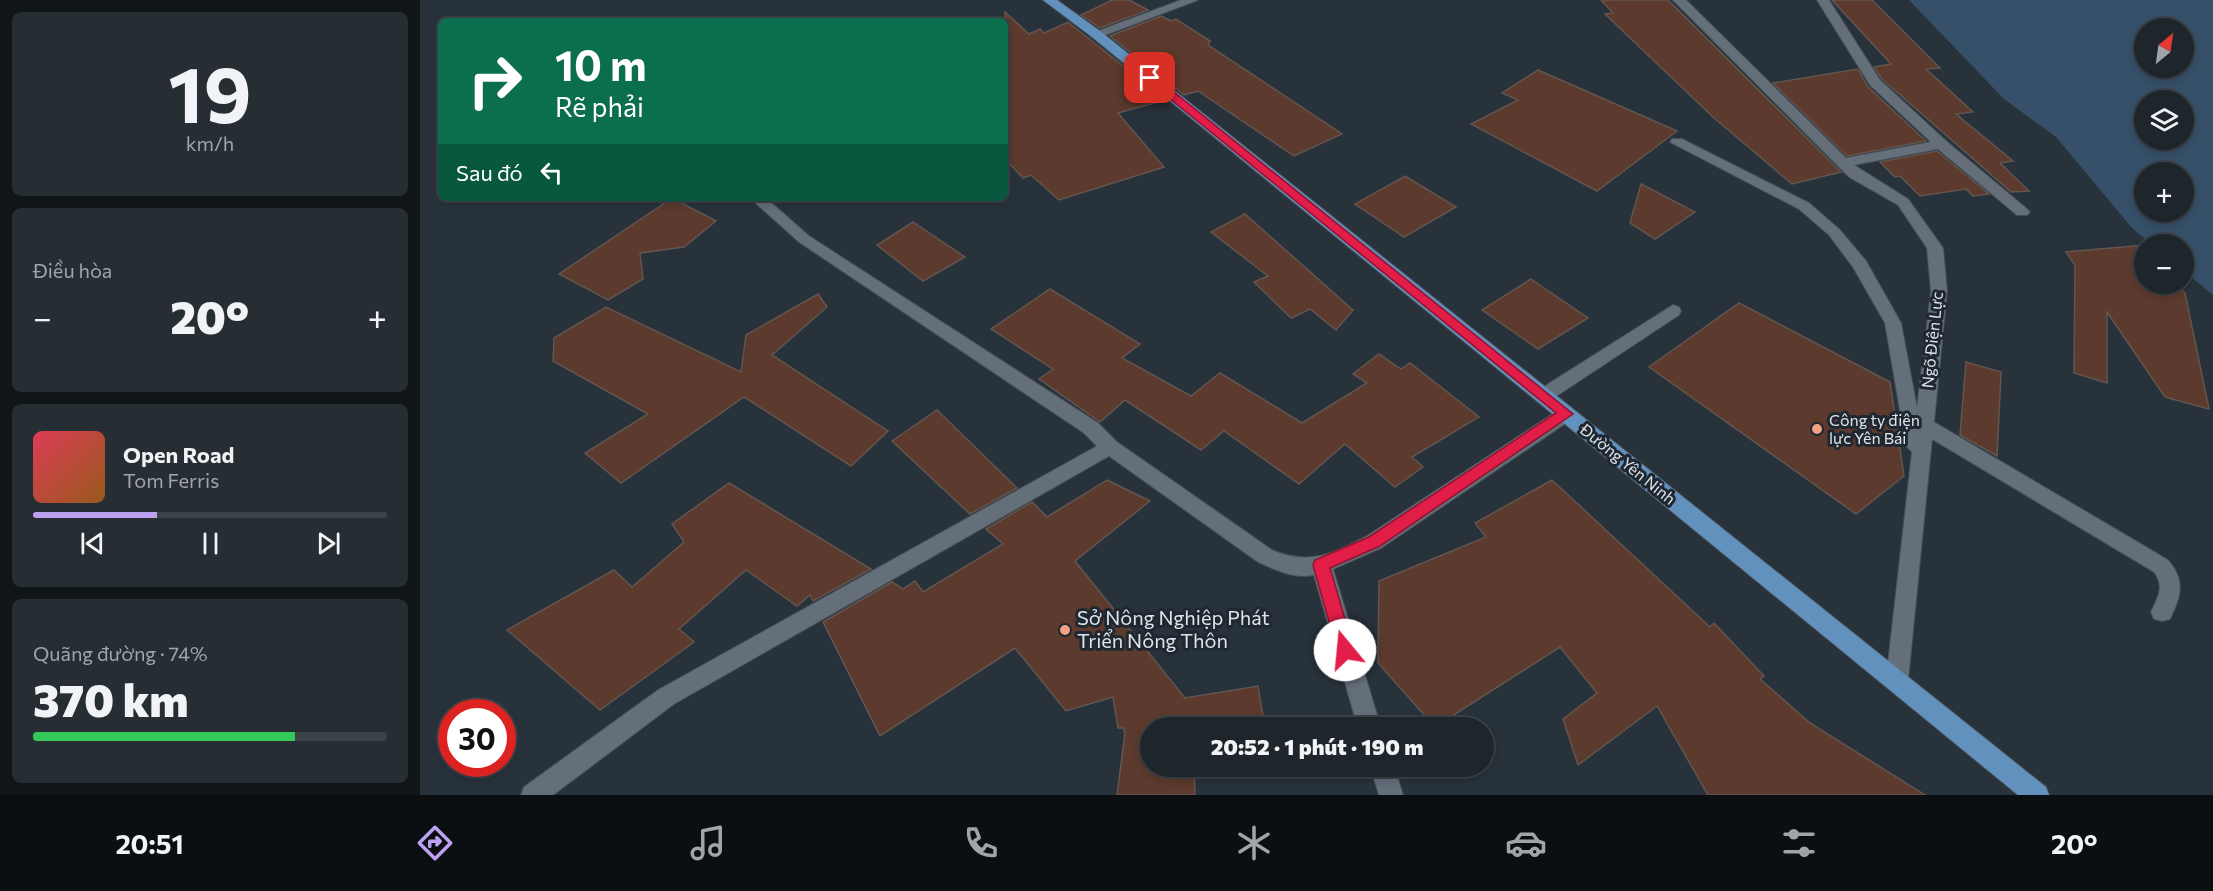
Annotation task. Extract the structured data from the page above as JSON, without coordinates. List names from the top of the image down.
{
  "streets": {
    "main road": ["Đường Yên Ninh"],
    "street": ["Ngõ Điện Lực"]
  },
  "crossings": [
    ["Ngõ Điện Lực", "Đường Yên Ninh"]
  ],
  "places": ["Công ty điện lực Yên Bái", "Sở Nông Nghiệp Phát Triển Nông Thôn"],
  "north": "top right",
  "page": {
    "tile": [
      ["19", "km/h"],
      "Điều hòa",
      ["Quãng đường · 74%", "370 km"]
    ],
    "map_buttons": ["+", "−"],
    "turn": ["10 m", "Rẽ phải"],
    "then": "Sau đó",
    "heat": ["−", "20°", "+"],
    "song": ["Open Road", "Tom Ferris"],
    "limit": "30",
    "trip": "20:52 · 1 phút · 190 m",
    "tabs": ["20:51", "20°"]
  }
}
